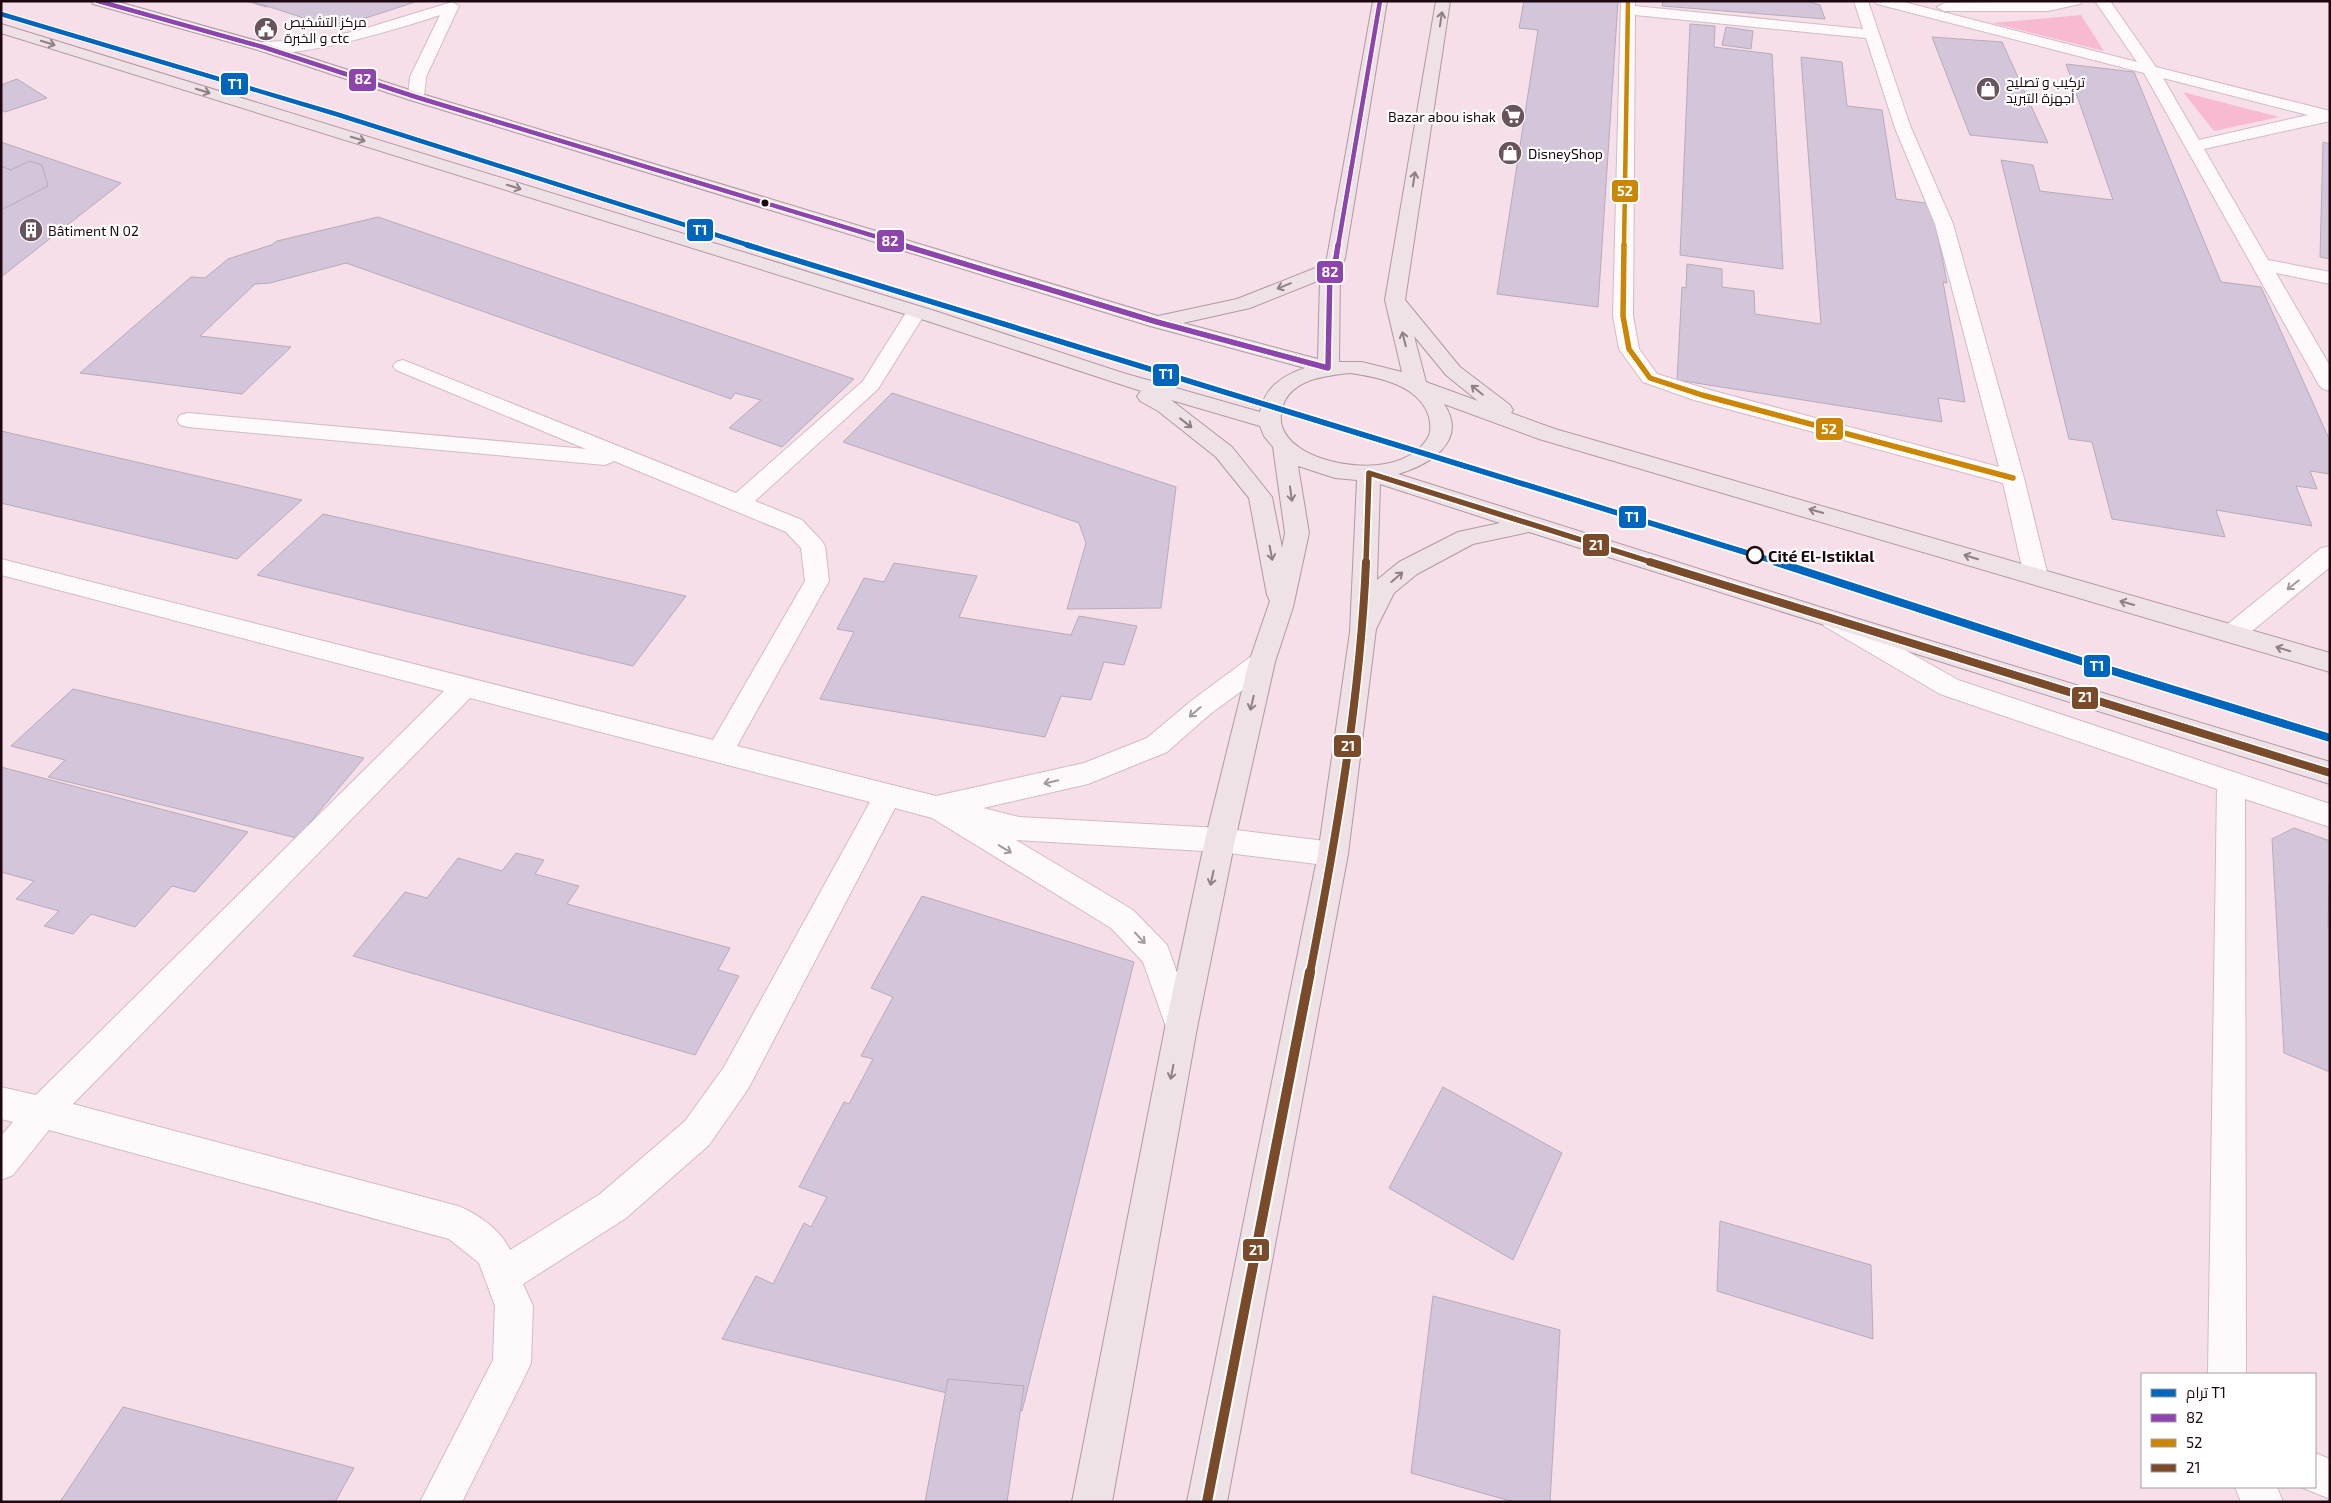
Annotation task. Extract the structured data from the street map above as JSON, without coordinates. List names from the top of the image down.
{
  "places": {
    "public building": ["مركز التشخيص و الخبرة ctc"],
    "shop": ["تركيب و تصليح أجهزة التبريد", "DisneyShop"],
    "supermarket": ["Bazar abou ishak"],
    "building": ["Bâtiment N 02"],
    "other": ["Cité El-Istiklal"]
  },
  "lines": [
    "transit line 82",
    "transit line 52",
    "tram line T1",
    "transit line 21"
  ],
  "legend": [
    "ترام T1",
    "82",
    "52",
    "21"
  ]
}
